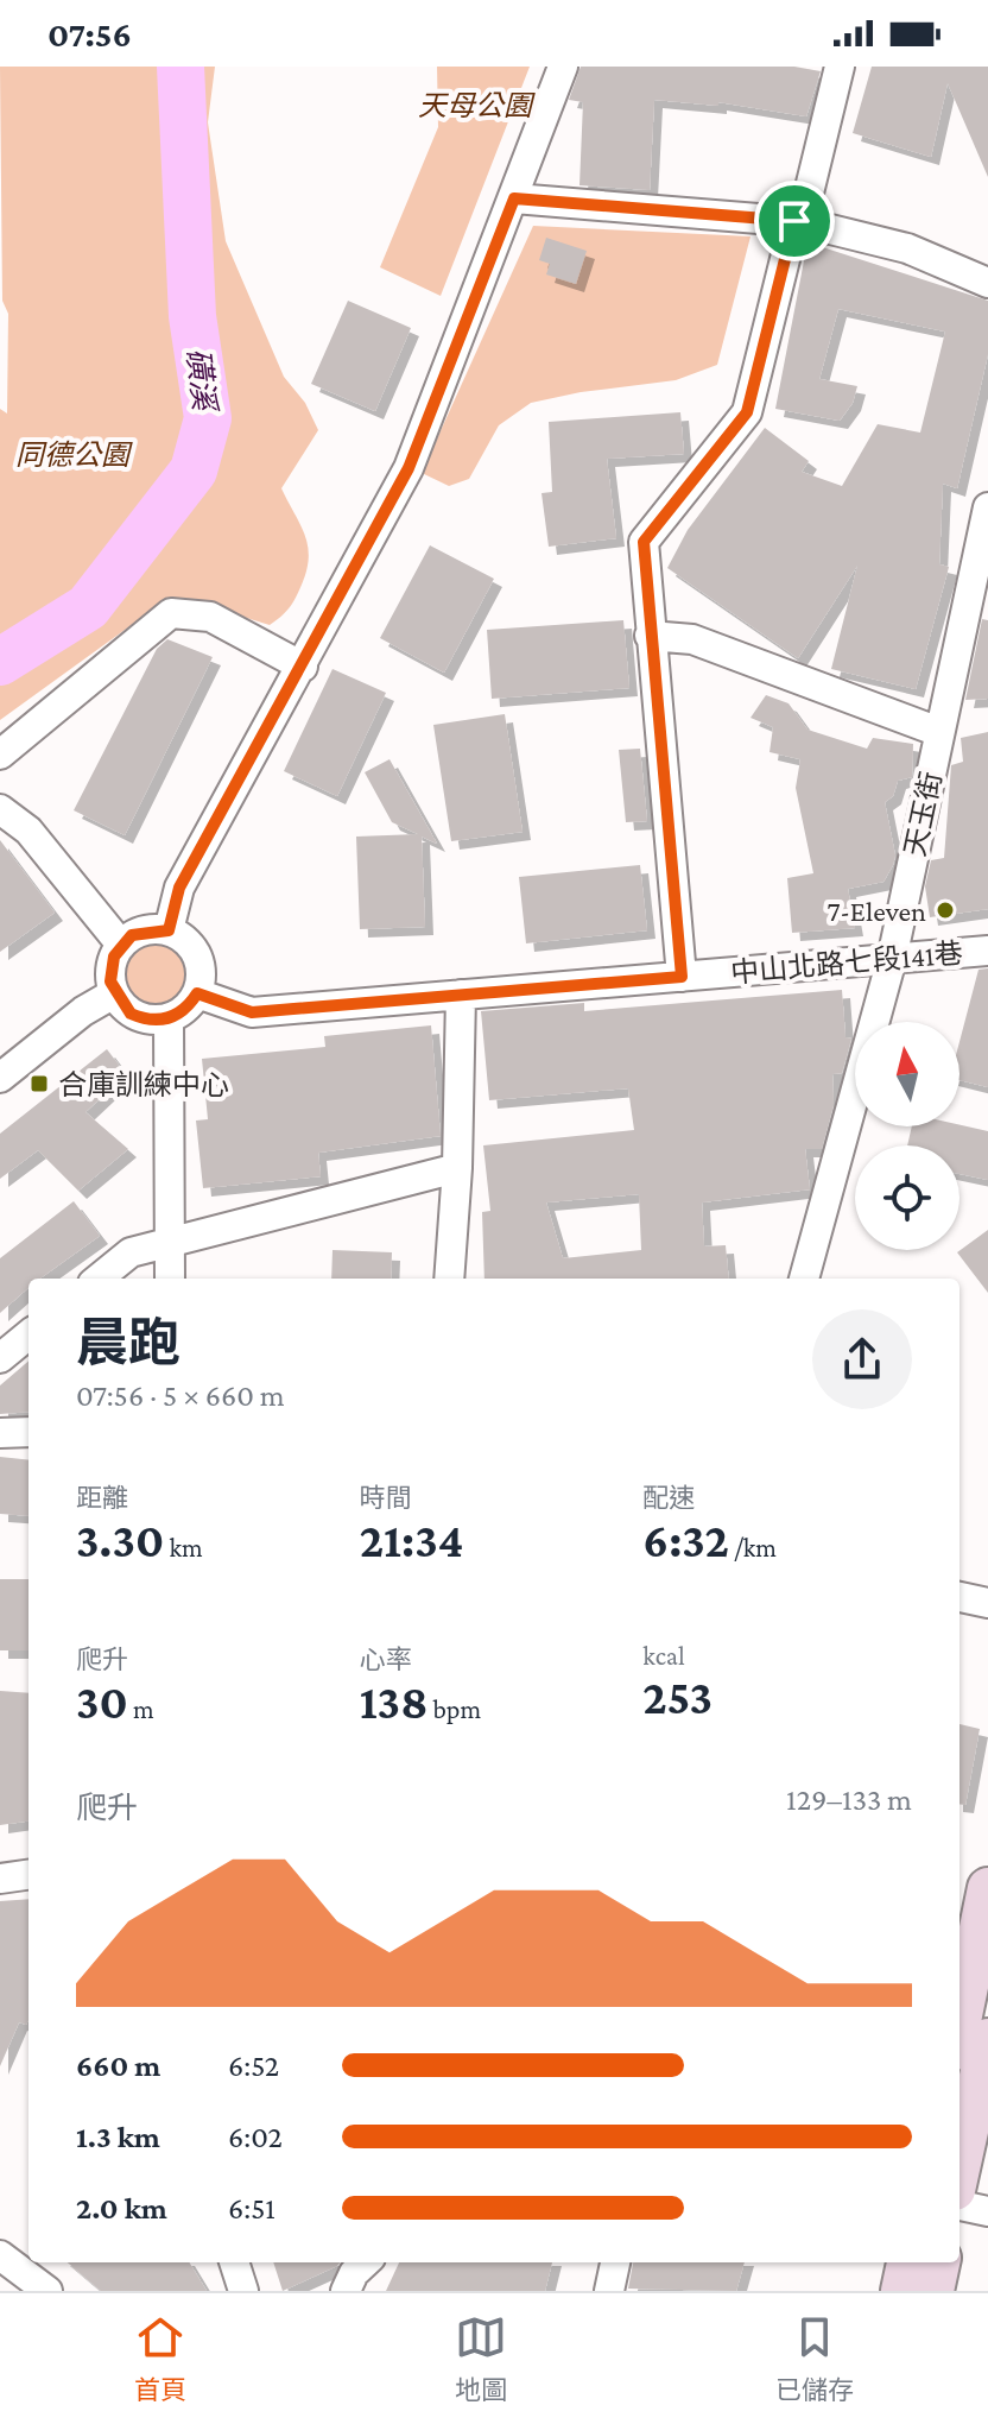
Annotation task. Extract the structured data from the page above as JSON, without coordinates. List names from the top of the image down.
{
  "streets": {
    "street": ["天玉街", "中山北路七段141巷"]
  },
  "crossings": [
    ["天玉街", "中山北路七段141巷"]
  ],
  "water": ["磺溪"],
  "parks": ["天母公園", "同德公園"],
  "places": {
    "other": ["7-Eleven"],
    "transit": ["合庫訓練中心"]
  },
  "north": "top",
  "page": {
    "status": "07:56",
    "heading": ["晨跑", "07:56 · 5 × 660 m"],
    "stats": [
      ["距離", "3.30 km"],
      ["時間", "21:34"],
      ["配速", "6:32 /km"],
      ["爬升", "30 m"],
      ["心率", "138 bpm"],
      ["kcal", "253"]
    ],
    "chart": ["爬升", "129–133 m"],
    "list": [
      {
        "name": "660 m",
        "note": "6:52"
      },
      {
        "name": "1.3 km",
        "note": "6:02"
      },
      {
        "name": "2.0 km",
        "note": "6:51"
      }
    ],
    "tabs": ["首頁", "地圖", "已儲存"]
  }
}
